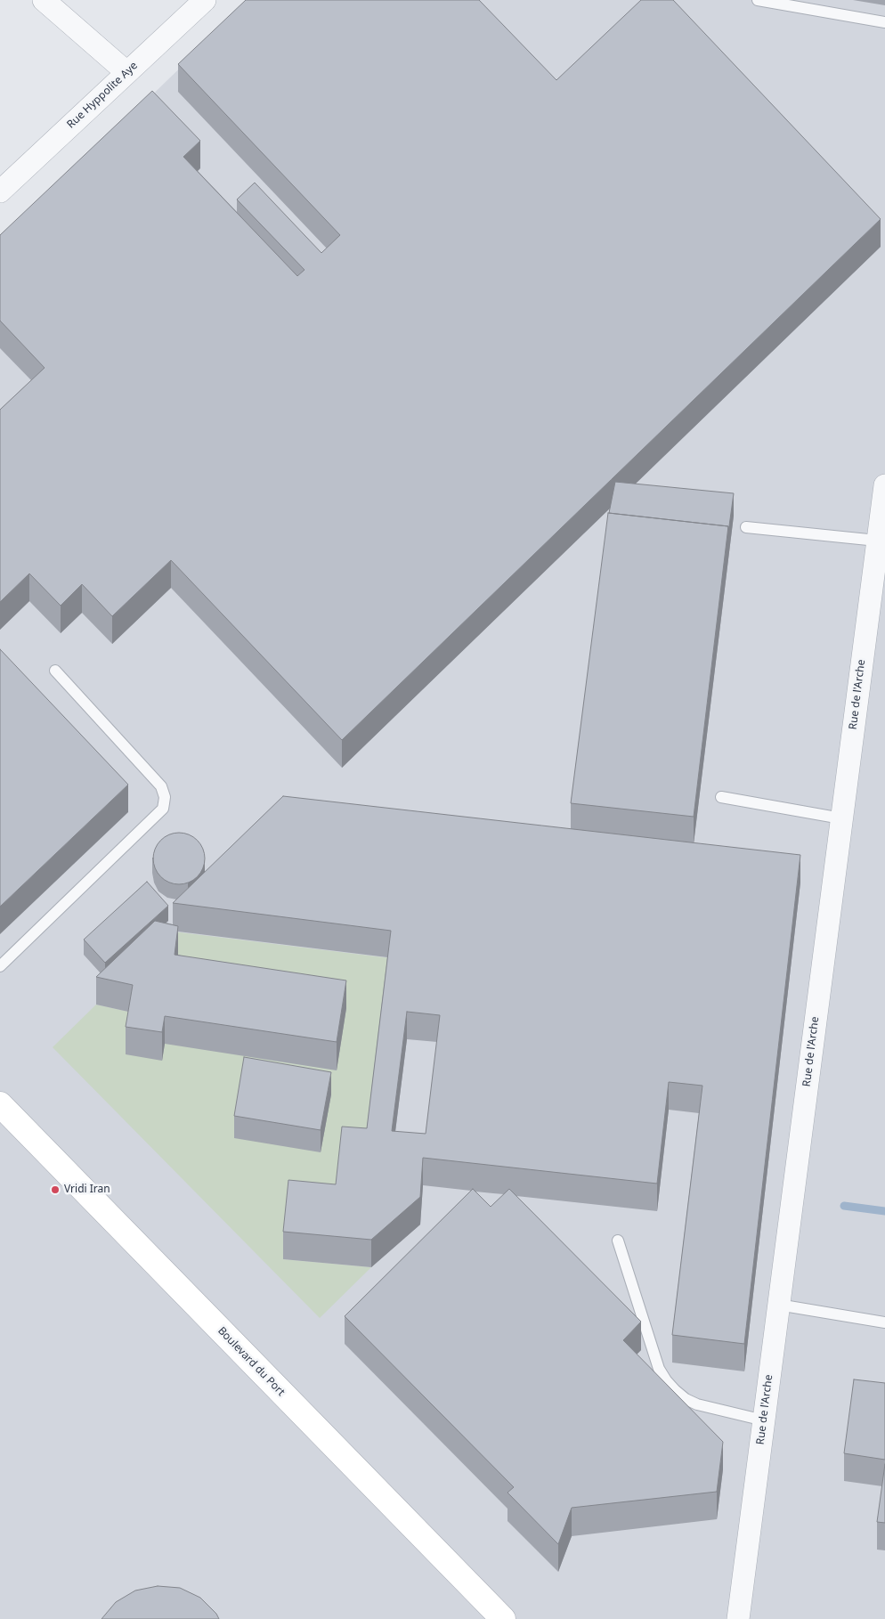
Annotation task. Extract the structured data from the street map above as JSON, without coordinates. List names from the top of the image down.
{
  "streets": {
    "main road": ["Boulevard du Port"],
    "street": ["Rue Hyppolite Aye", "Rue de l'Arche"]
  },
  "places": ["Vridi Iran"]
}
